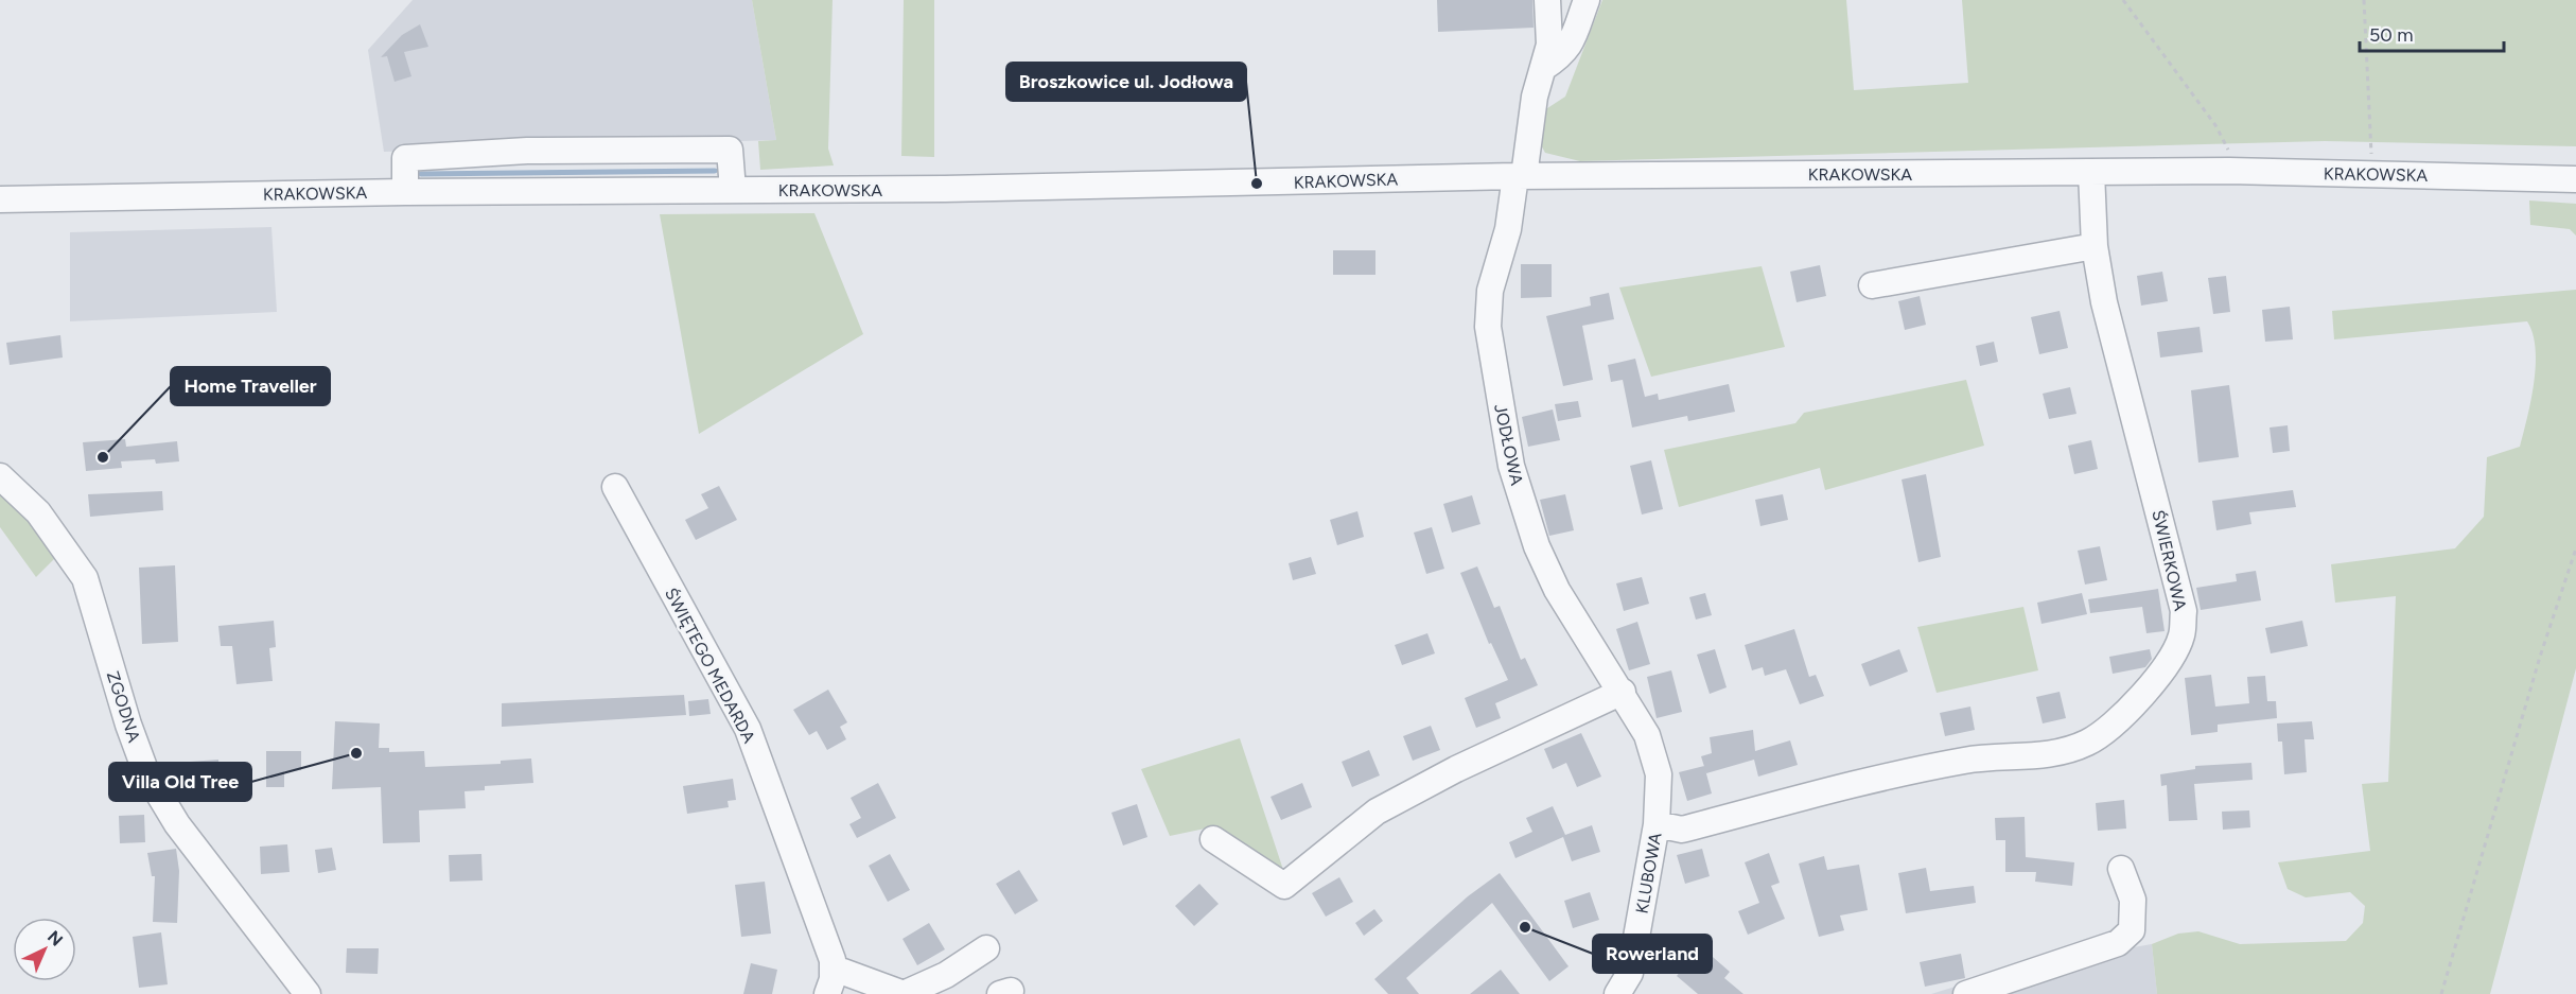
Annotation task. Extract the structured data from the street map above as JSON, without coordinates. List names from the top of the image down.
{
  "streets": {
    "street": [
      "KRAKOWSKA",
      "JODŁOWA",
      "ŚWIERKOWA",
      "ŚWIĘTEGO MEDARDA",
      "ZGODNA",
      "KLUBOWA"
    ]
  },
  "crossings": [
    ["KRAKOWSKA", "JODŁOWA"],
    ["KRAKOWSKA", "ŚWIERKOWA"],
    ["JODŁOWA", "ŚWIERKOWA"],
    ["JODŁOWA", "KLUBOWA"],
    ["ŚWIERKOWA", "KLUBOWA"]
  ],
  "places": [
    "Broszkowice ul. Jodłowa",
    "Home Traveller",
    "Villa Old Tree",
    "Rowerland"
  ],
  "scale_bar": "50 m",
  "north": "top right"
}
